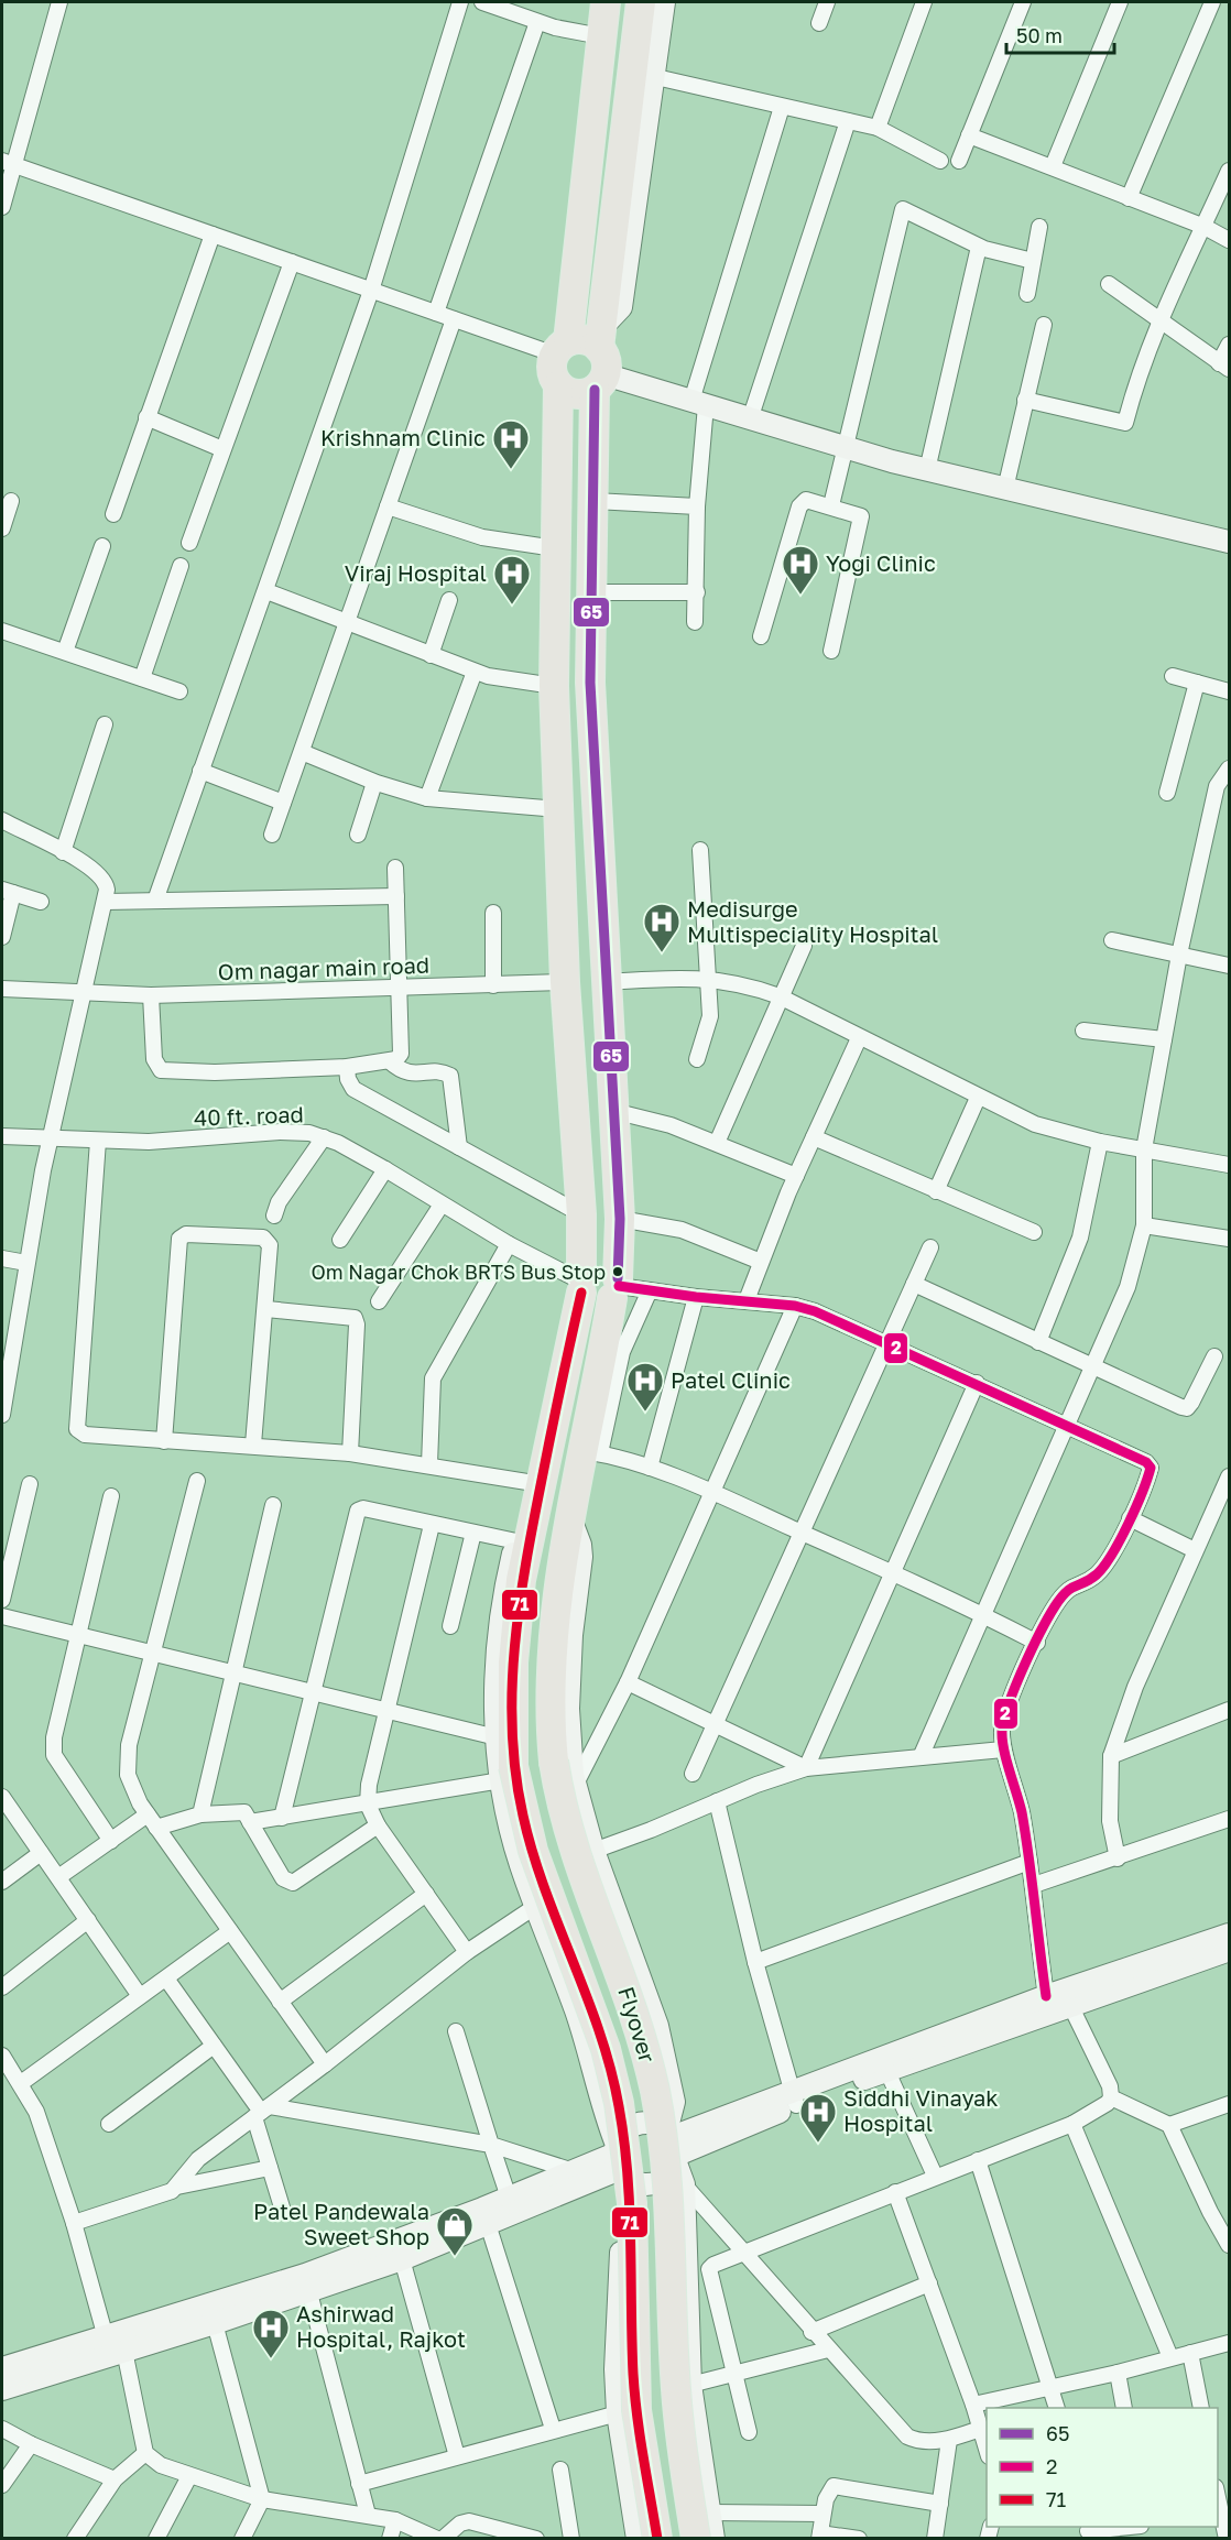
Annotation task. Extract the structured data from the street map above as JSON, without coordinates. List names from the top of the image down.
{
  "streets": {
    "highway": ["Flyover"],
    "street": ["Om nagar main road", "40 ft. road"]
  },
  "crossings": [
    ["Om nagar main road", "Flyover"],
    ["40 ft. road", "Flyover"]
  ],
  "places": {
    "hospital": [
      "Krishnam Clinic",
      "Yogi Clinic",
      "Viraj Hospital",
      "Medisurge Multispeciality Hospital",
      "Patel Clinic",
      "Siddhi Vinayak Hospital",
      "Ashirwad Hospital, Rajkot"
    ],
    "other": ["Om Nagar Chok BRTS Bus Stop"],
    "shop": ["Patel Pandewala Sweet Shop"]
  },
  "lines": ["transit line 65", "transit line 2", "transit line 71"],
  "legend": ["65", "2", "71"],
  "scale_bar": "50 m"
}
